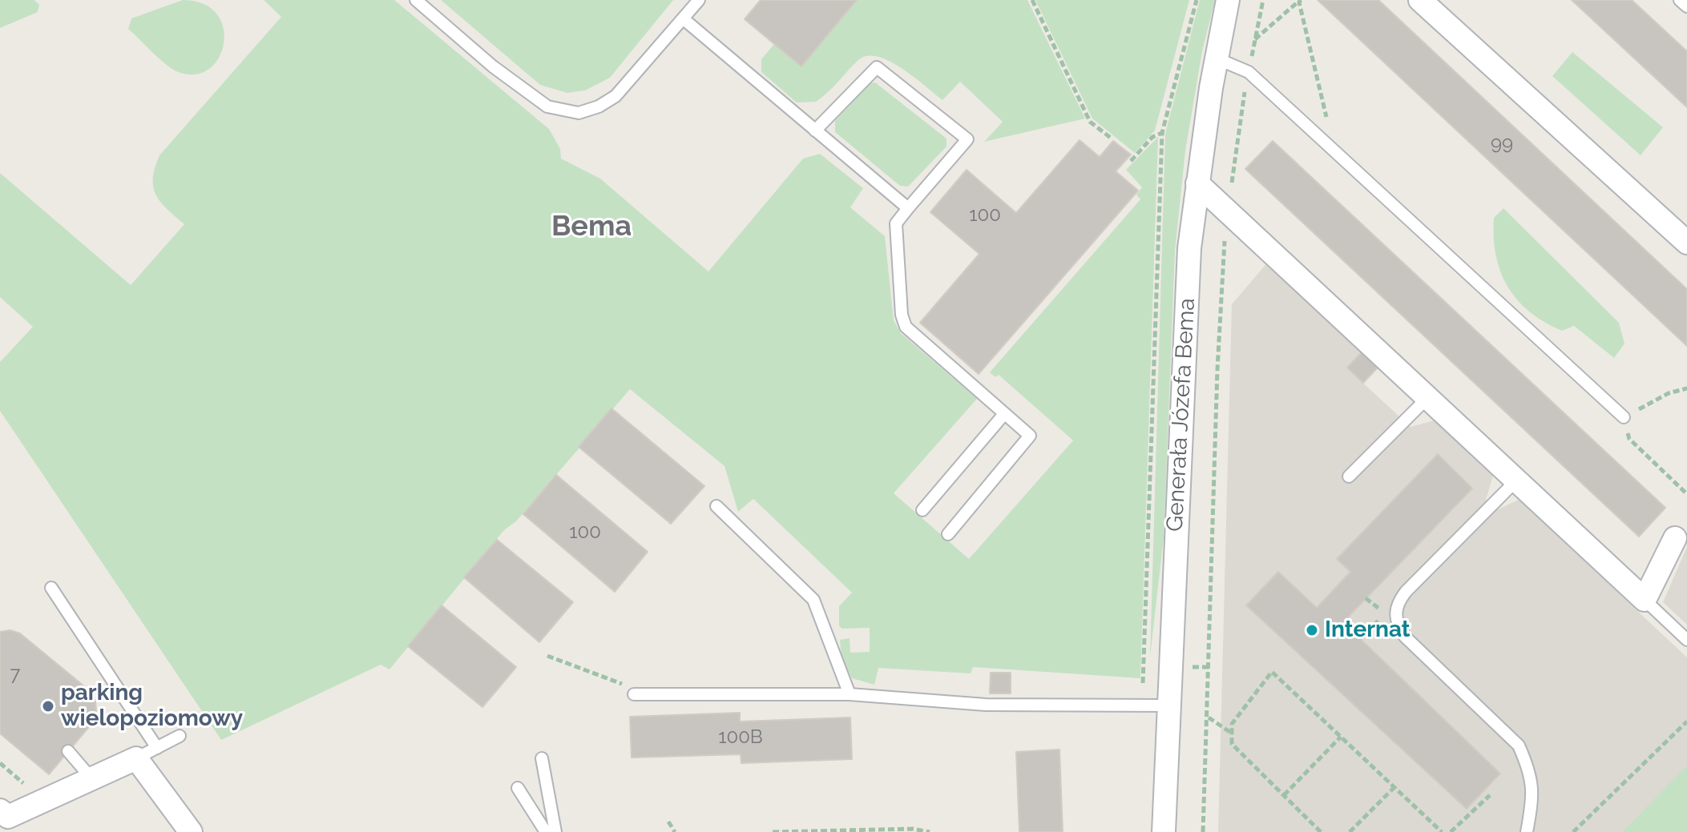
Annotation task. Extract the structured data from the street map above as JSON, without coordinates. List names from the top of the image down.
{
  "streets": {
    "street": ["Generała Józefa Bema"]
  },
  "districts": ["Bema"],
  "places": ["Internat", "parking wielopoziomowy"],
  "house_numbers": [
    "99",
    "100",
    "100",
    "7",
    "100B"
  ]
}
